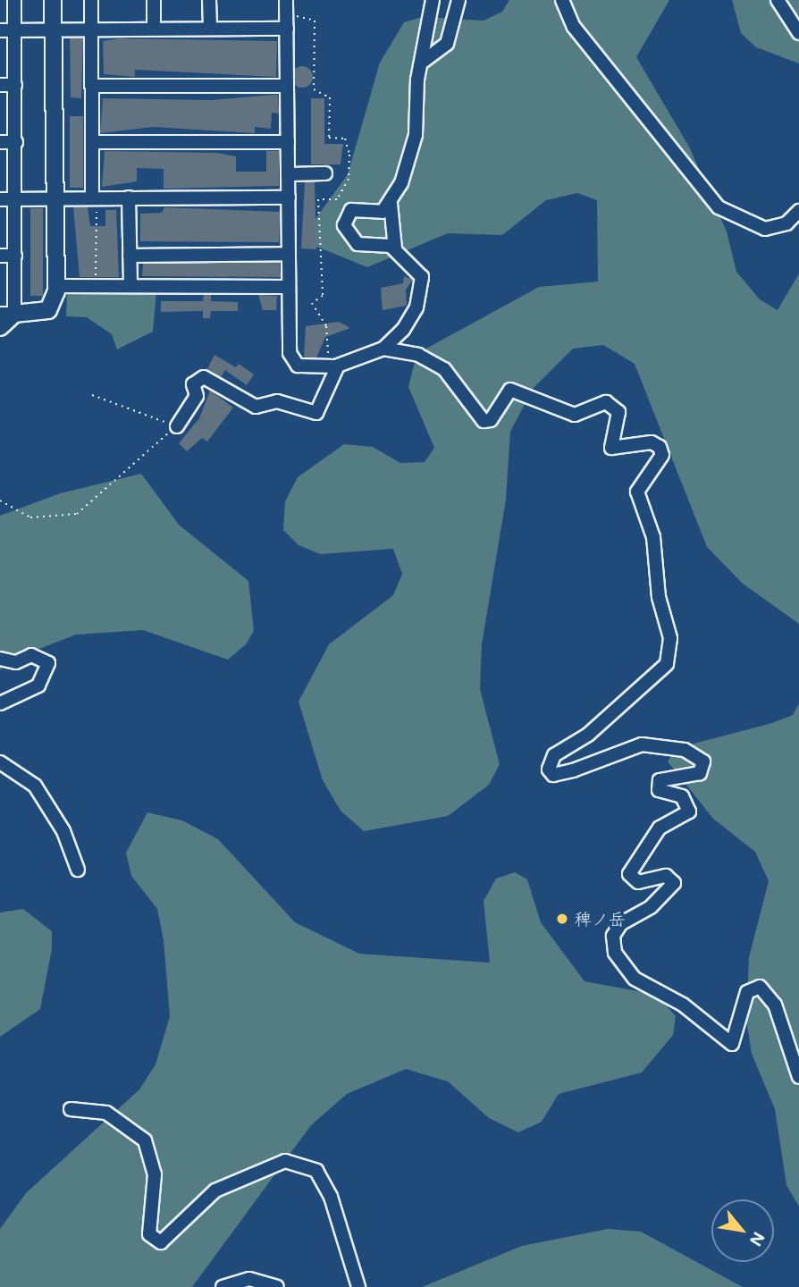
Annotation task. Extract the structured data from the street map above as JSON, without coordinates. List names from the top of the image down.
{
  "places": ["稗ノ岳"],
  "north": "bottom right"
}
